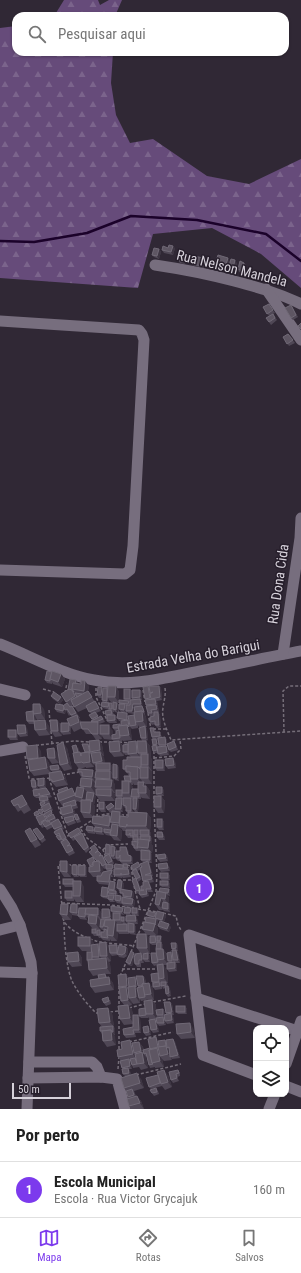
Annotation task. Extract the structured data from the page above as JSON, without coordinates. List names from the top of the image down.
{
  "streets": {
    "street": ["Rua Nelson Mandela", "Rua Dona Cida", "Estrada Velha do Barigui"]
  },
  "crossings": [
    ["Rua Dona Cida", "Estrada Velha do Barigui"]
  ],
  "scale_bar": "50 m",
  "page": {
    "search": "Pesquisar aqui",
    "pins": "1",
    "scale": "50 m",
    "heading": "Por perto",
    "list": [
      {
        "mark": "1",
        "name": "Escola Municipal",
        "note": "Escola · Rua Victor Grycajuk",
        "value": "160 m"
      }
    ],
    "nav": ["Mapa", "Rotas", "Salvos"]
  }
}
